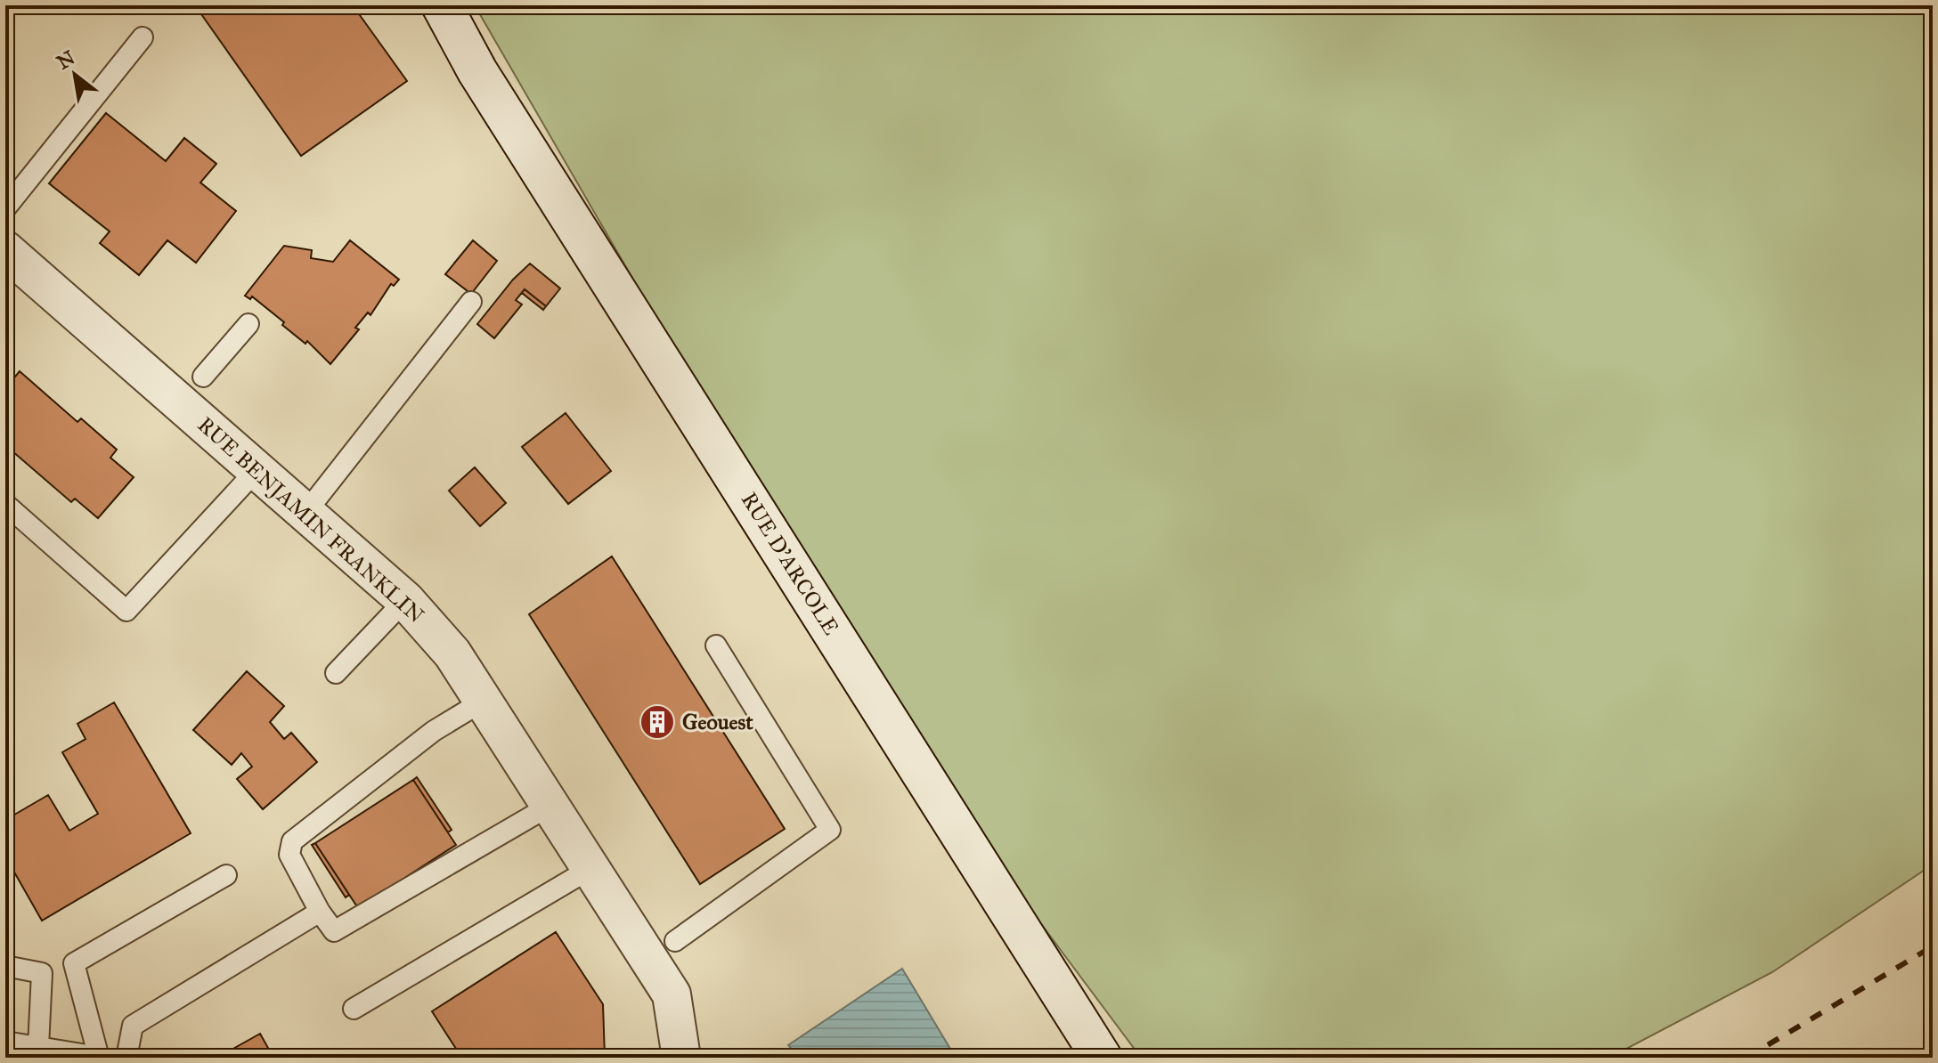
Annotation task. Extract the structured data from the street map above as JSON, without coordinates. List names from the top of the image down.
{
  "streets": {
    "main road": ["RUE D'ARCOLE"],
    "street": ["RUE BENJAMIN FRANKLIN"]
  },
  "places": {
    "building": ["Geouest"]
  },
  "north": "top left"
}
